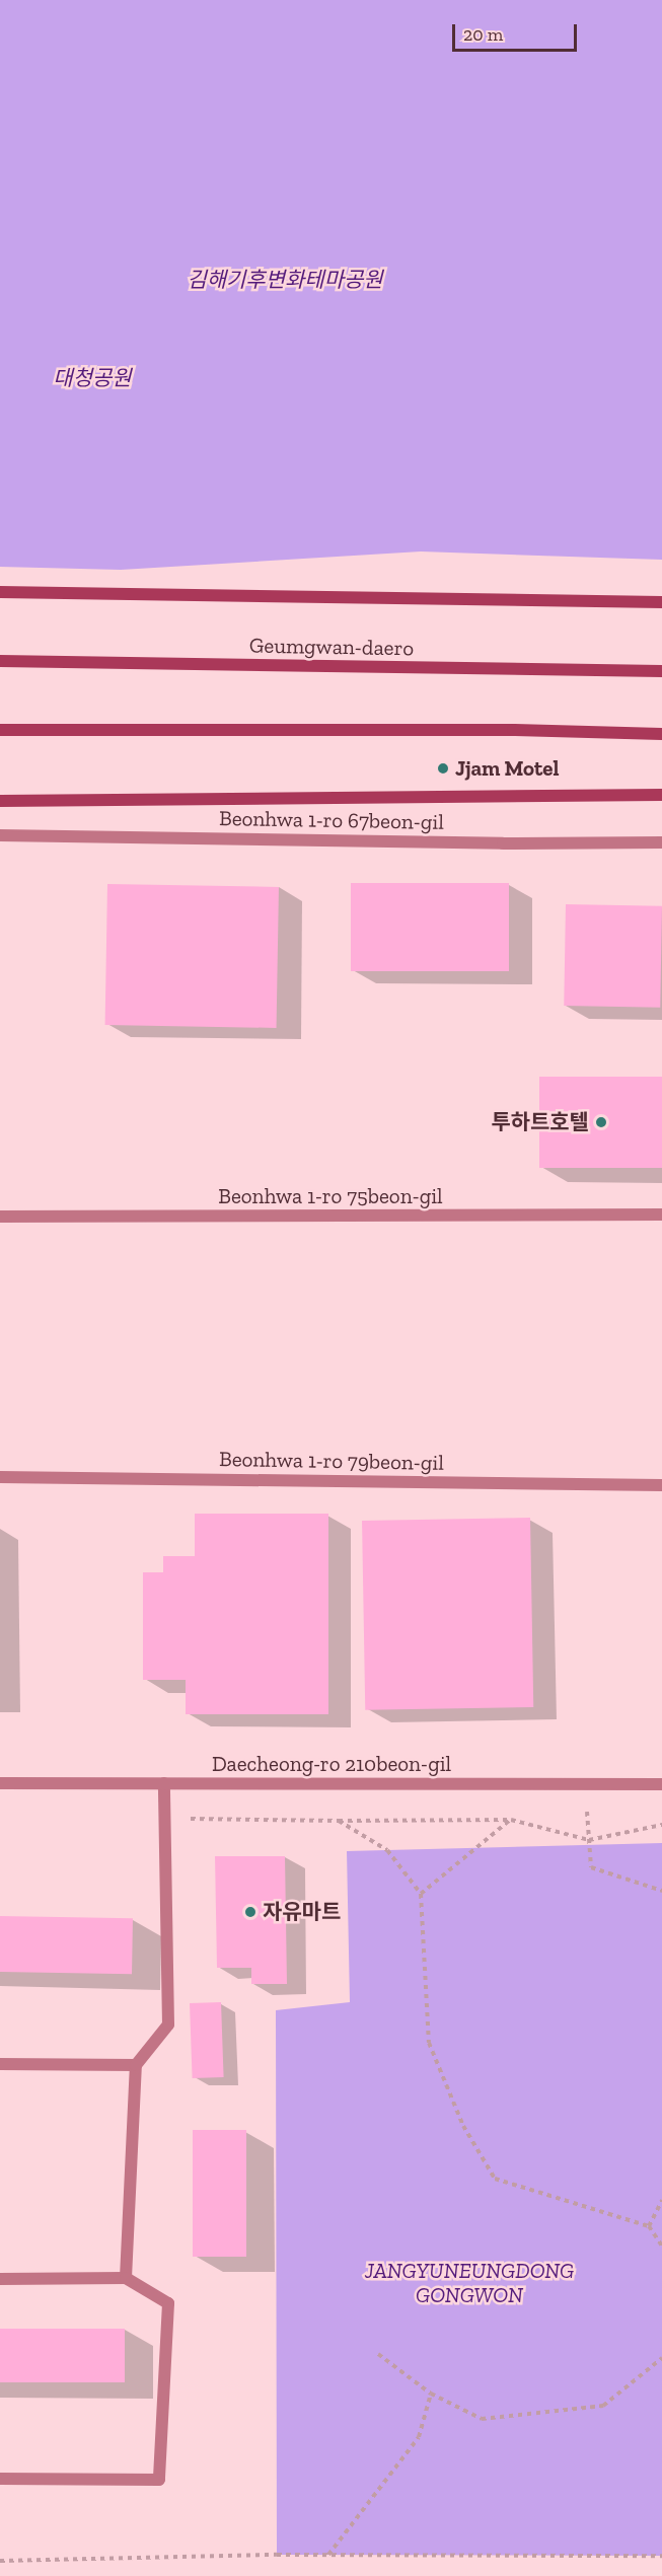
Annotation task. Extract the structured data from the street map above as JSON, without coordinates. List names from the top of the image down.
{
  "streets": {
    "main road": ["Geumgwan-daero"],
    "street": [
      "Beonhwa 1-ro 67beon-gil",
      "Beonhwa 1-ro 75beon-gil",
      "Beonhwa 1-ro 79beon-gil",
      "Daecheong-ro 210beon-gil"
    ]
  },
  "parks": ["김해기후변화테마공원", "대청공원", "JANGYUNEUNGDONG GONGWON"],
  "places": ["Jjam Motel", "투하트호텔", "자유마트"],
  "scale_bar": "20 m"
}
